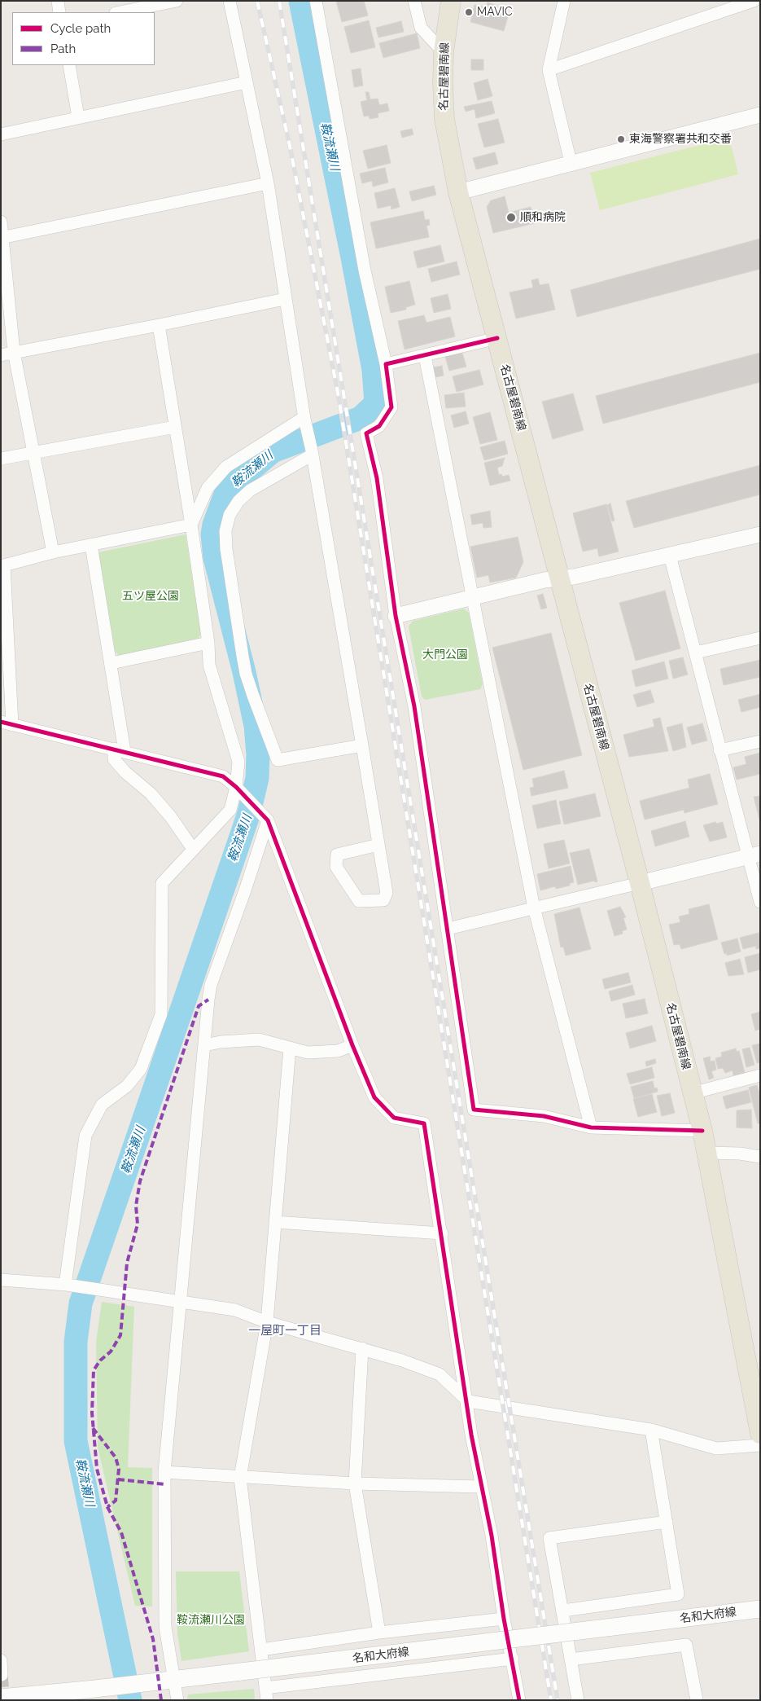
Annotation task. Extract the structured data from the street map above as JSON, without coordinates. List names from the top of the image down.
{
  "streets": {
    "main road": ["名古屋碧南線", "名和大府線"]
  },
  "districts": ["一屋町一丁目"],
  "water": ["鞍流瀬川"],
  "parks": ["五ツ屋公園", "大門公園", "鞍流瀬川公園"],
  "places": ["MAVIC", "東海警察署共和交番", "順和病院"],
  "legend": ["Cycle path", "Path"]
}
